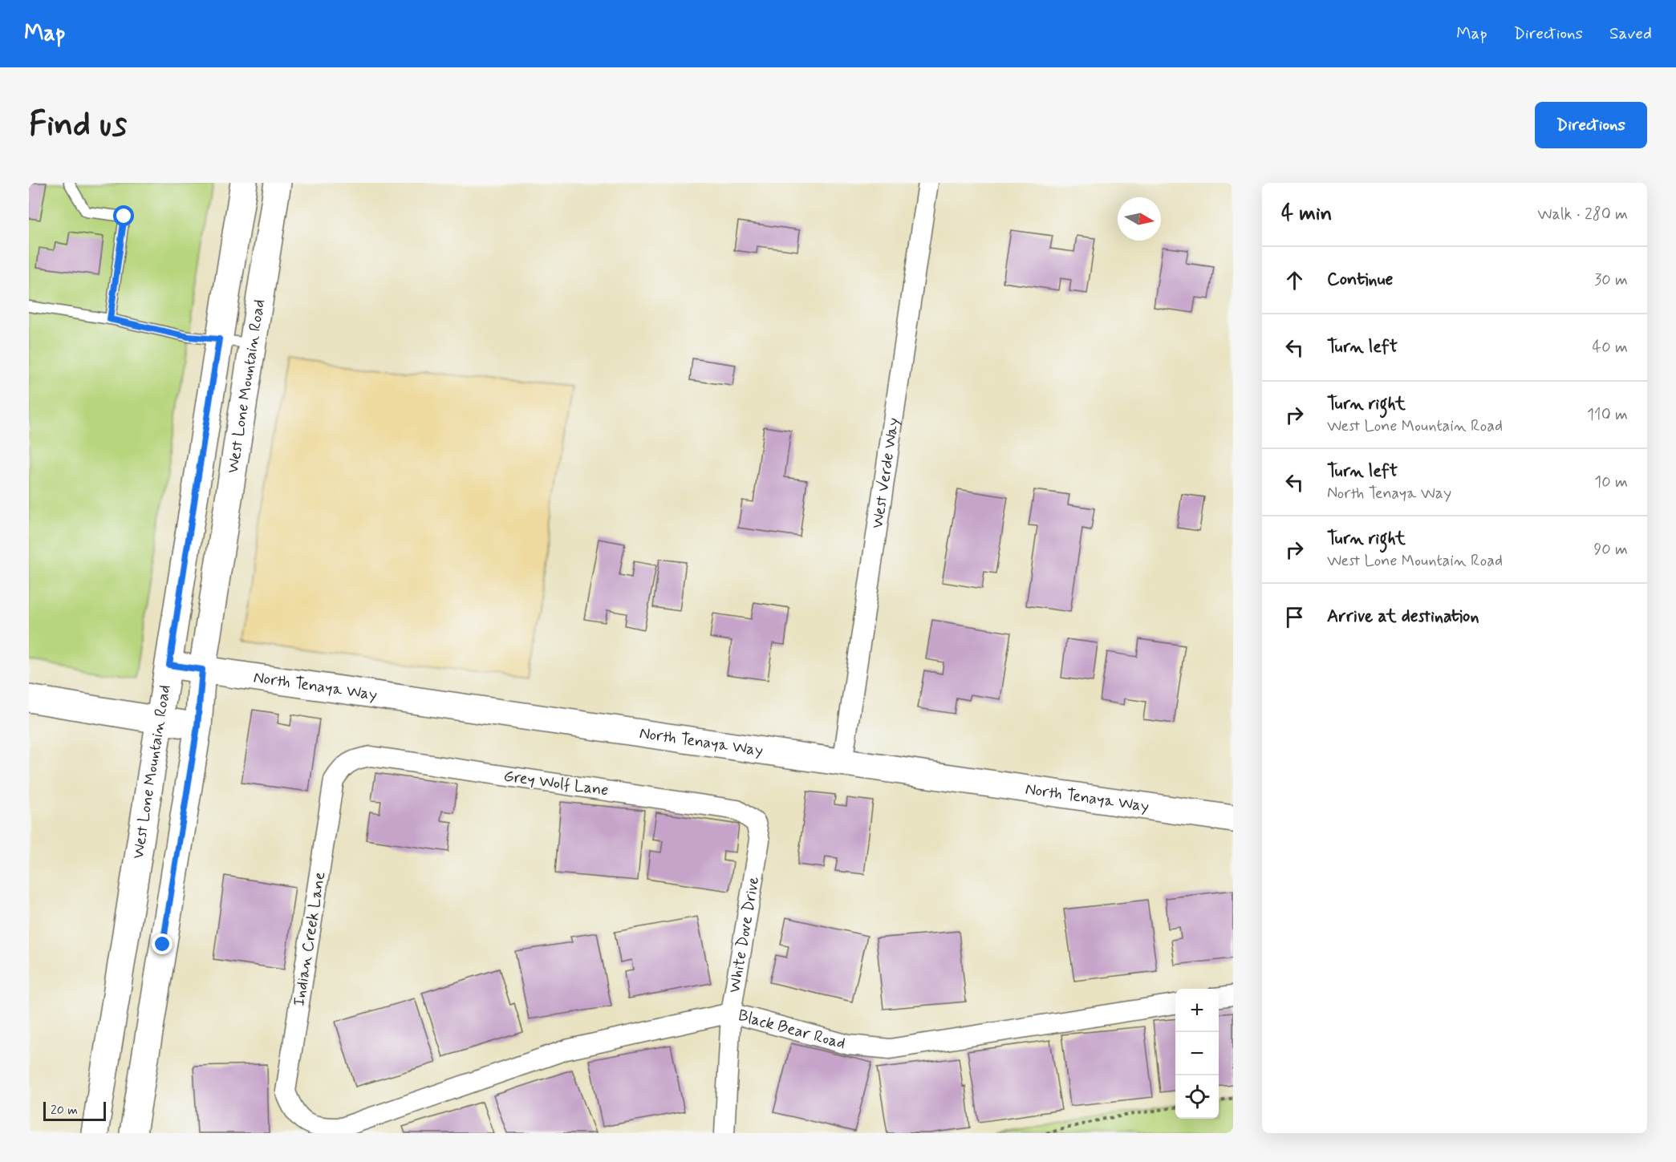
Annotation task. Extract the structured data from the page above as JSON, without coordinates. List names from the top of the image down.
{
  "streets": {
    "main road": ["West Lone Mountain Road", "North Tenaya Way"],
    "street": [
      "West Verde Way",
      "Grey Wolf Lane",
      "White Dove Drive",
      "Indian Creek Lane",
      "Black Bear Road"
    ]
  },
  "crossings": [
    ["West Lone Mountain Road", "North Tenaya Way"],
    ["West Verde Way", "North Tenaya Way"],
    ["Grey Wolf Lane", "White Dove Drive"],
    ["Grey Wolf Lane", "Indian Creek Lane"],
    ["White Dove Drive", "Black Bear Road"],
    ["Indian Creek Lane", "Black Bear Road"]
  ],
  "scale_bar": "20 m",
  "north": "right",
  "page": {
    "header": "Map",
    "nav": ["Map", "Directions", "Saved"],
    "buttons": "Directions",
    "title": "Find us",
    "heading": ["4 min", "Walk · 280 m"],
    "list": [
      ["Continue", "30 m"],
      ["Turn left", "40 m"],
      ["Turn right", "West Lone Mountain Road", "110 m"],
      ["Turn left", "North Tenaya Way", "10 m"],
      ["Turn right", "West Lone Mountain Road", "90 m"],
      "Arrive at destination"
    ],
    "map_buttons": ["+", "−"],
    "scale": "20 m"
  }
}
